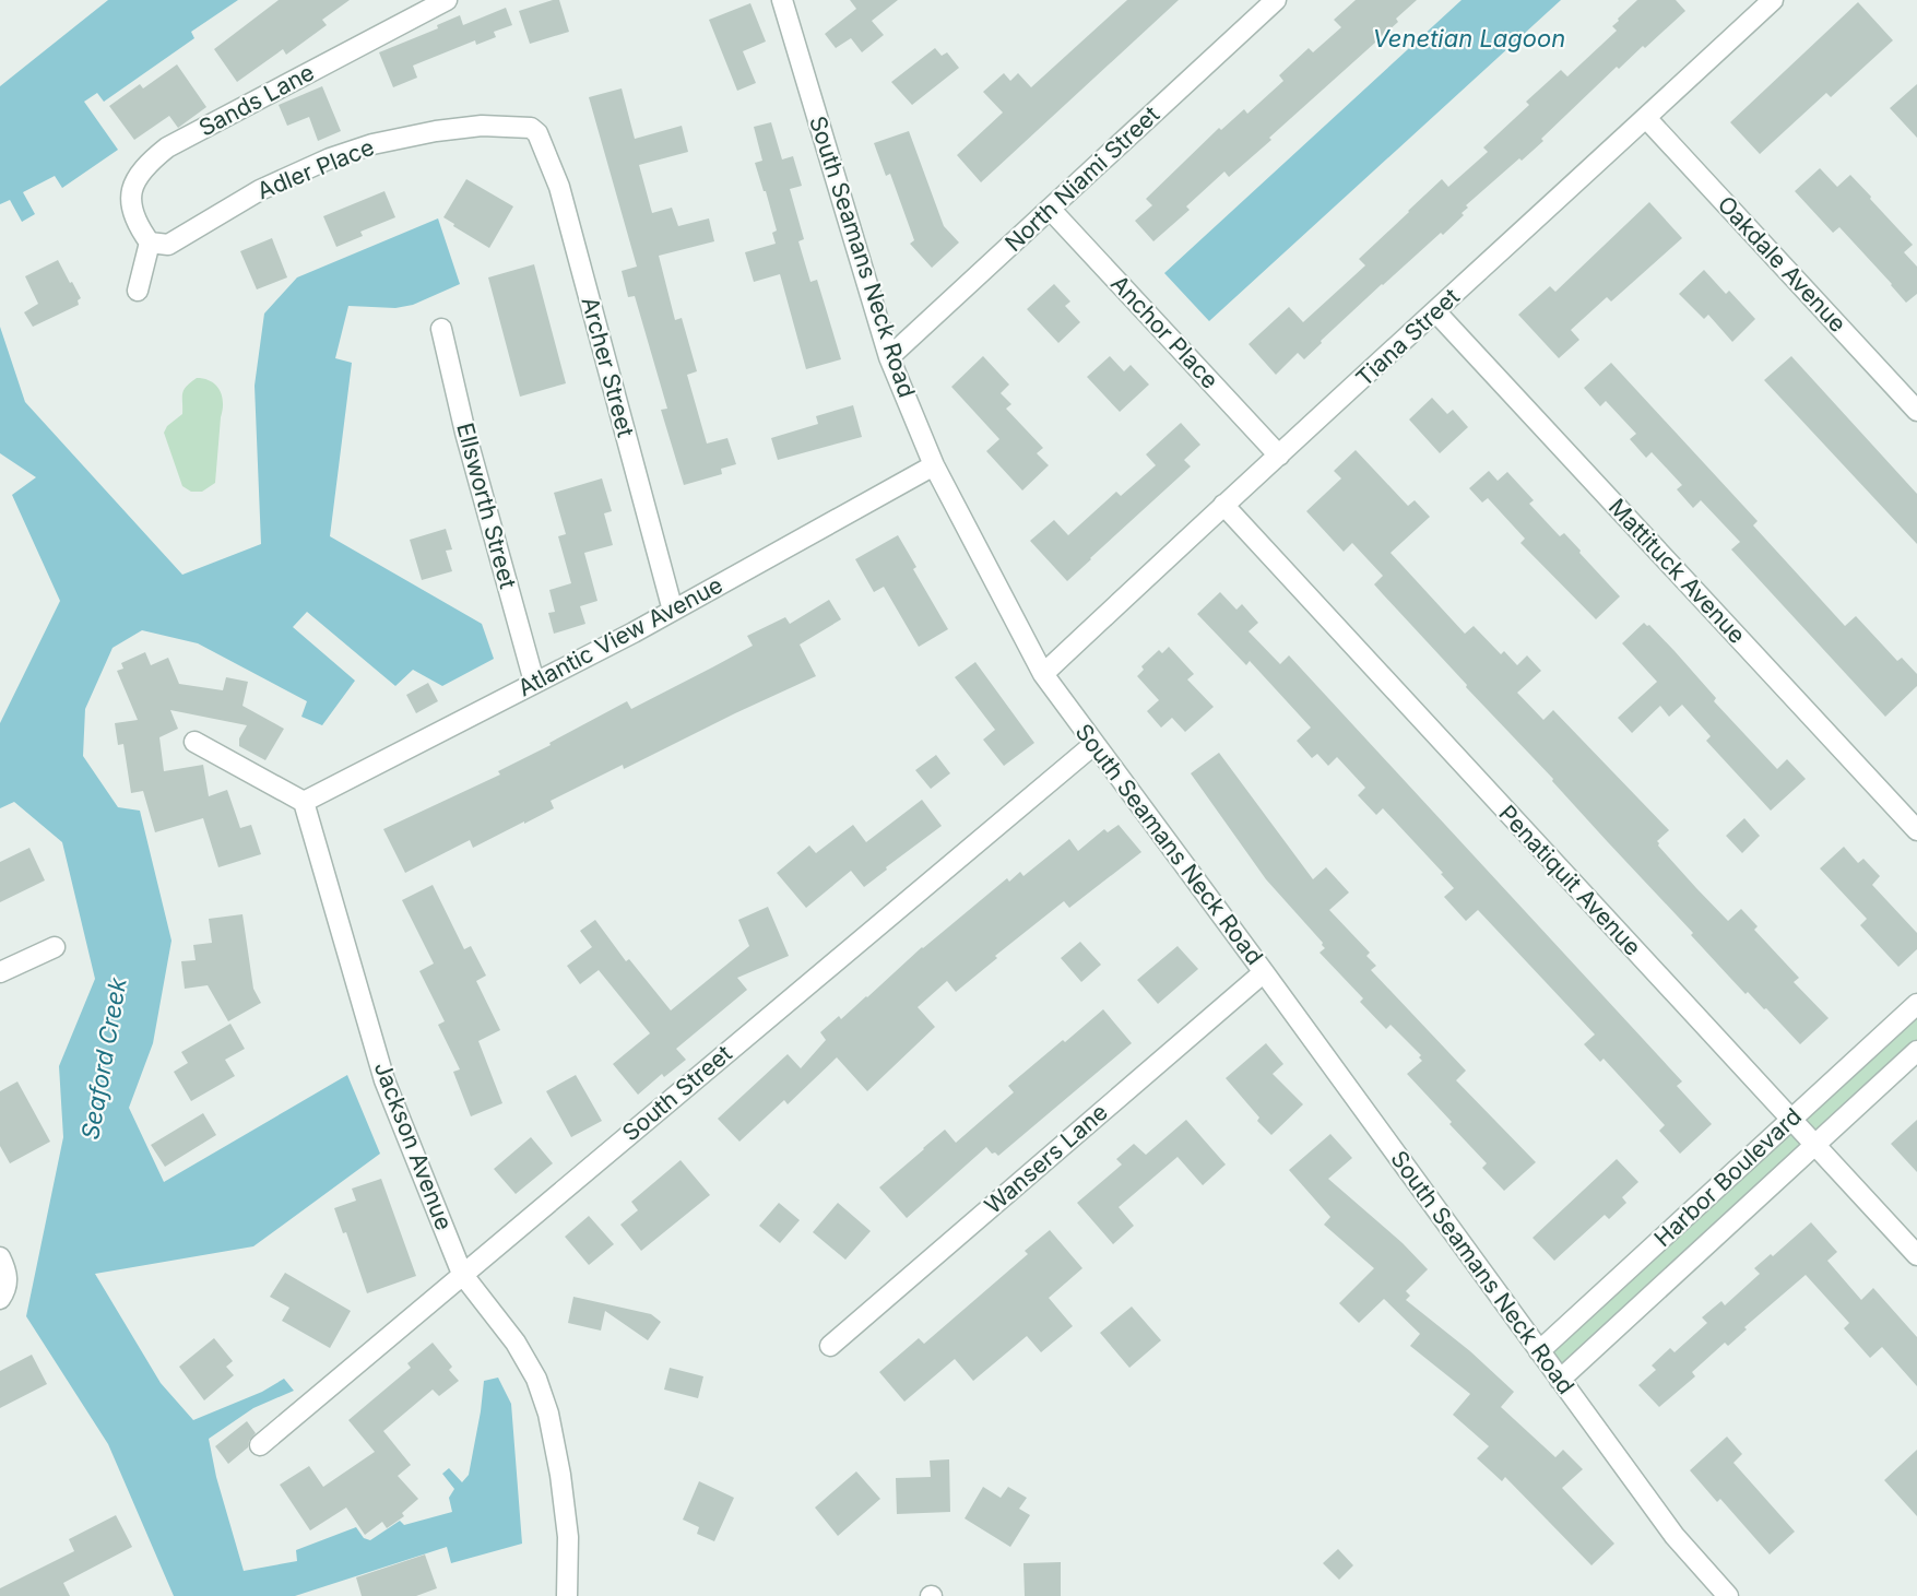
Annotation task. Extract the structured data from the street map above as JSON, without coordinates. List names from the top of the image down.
{
  "streets": {
    "street": [
      "Sands Lane",
      "Adler Place",
      "North Niami Street",
      "South Seamans Neck Road",
      "Oakdale Avenue",
      "Anchor Place",
      "Tiana Street",
      "Archer Street",
      "Ellsworth Street",
      "Mattituck Avenue",
      "Atlantic View Avenue",
      "Penatiquit Avenue",
      "South Street",
      "Jackson Avenue",
      "Wansers Lane",
      "Harbor Boulevard"
    ]
  },
  "crossings": [
    ["Sands Lane", "Adler Place"],
    ["Adler Place", "Archer Street"],
    ["North Niami Street", "South Seamans Neck Road"],
    ["North Niami Street", "Anchor Place"],
    ["South Seamans Neck Road", "Tiana Street"],
    ["South Seamans Neck Road", "Atlantic View Avenue"],
    ["South Seamans Neck Road", "South Street"],
    ["South Seamans Neck Road", "Wansers Lane"],
    ["South Seamans Neck Road", "Harbor Boulevard"],
    ["Oakdale Avenue", "Tiana Street"],
    ["Anchor Place", "Tiana Street"],
    ["Tiana Street", "Mattituck Avenue"],
    ["Tiana Street", "Penatiquit Avenue"],
    ["Archer Street", "Atlantic View Avenue"],
    ["Ellsworth Street", "Atlantic View Avenue"],
    ["Atlantic View Avenue", "Jackson Avenue"],
    ["Penatiquit Avenue", "Harbor Boulevard"],
    ["South Street", "Jackson Avenue"]
  ],
  "water": ["Venetian Lagoon", "Seaford Creek"]
}
